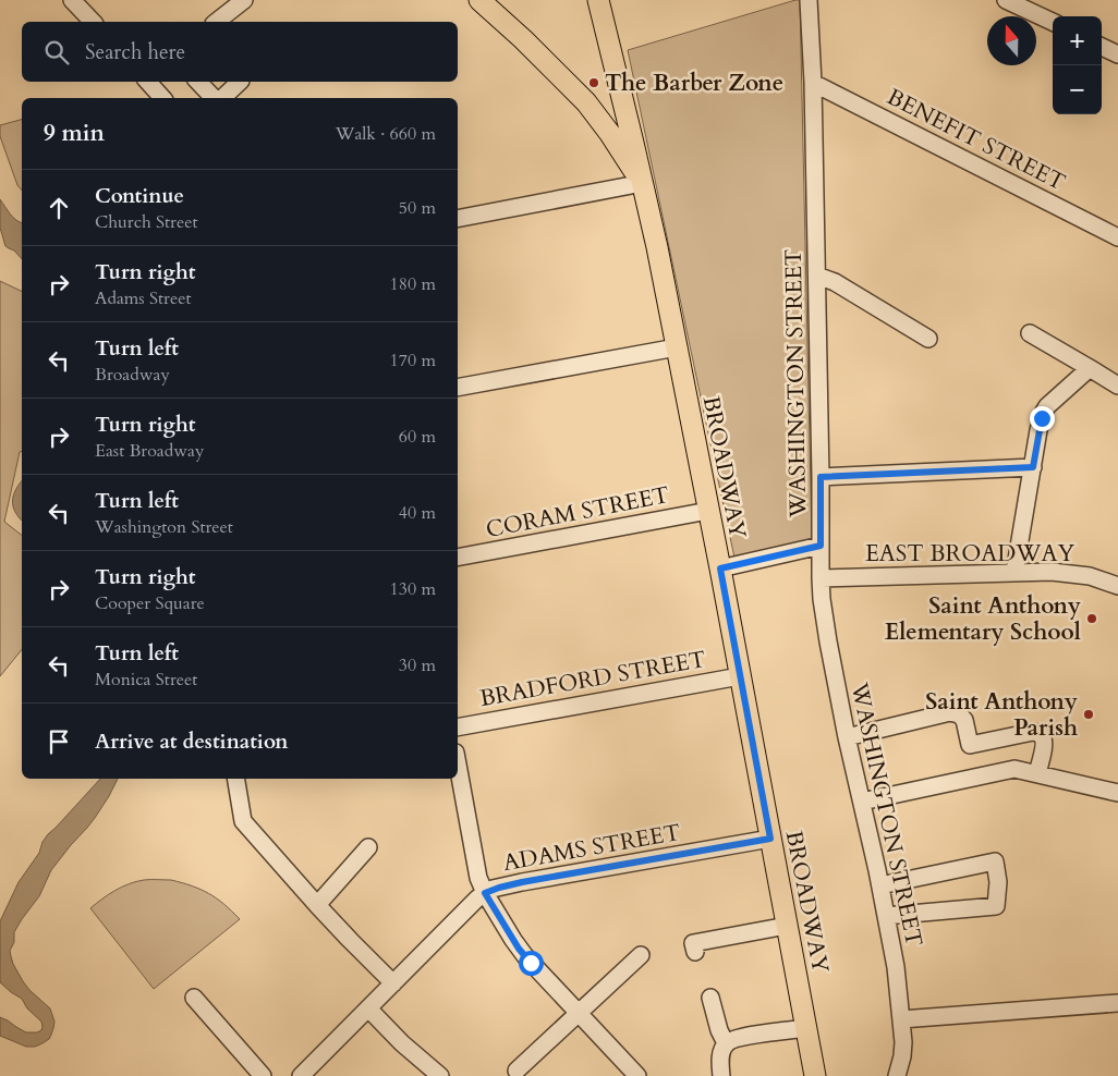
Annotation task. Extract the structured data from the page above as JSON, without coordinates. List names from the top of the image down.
{
  "streets": {
    "main road": ["BROADWAY"],
    "street": [
      "BENEFIT STREET",
      "WASHINGTON STREET",
      "CORAM STREET",
      "EAST BROADWAY",
      "BRADFORD STREET",
      "ADAMS STREET"
    ]
  },
  "crossings": [
    ["BENEFIT STREET", "WASHINGTON STREET"],
    ["WASHINGTON STREET", "EAST BROADWAY"],
    ["BROADWAY", "CORAM STREET"],
    ["BROADWAY", "BRADFORD STREET"],
    ["BROADWAY", "ADAMS STREET"]
  ],
  "places": ["The Barber Zone", "Saint Anthony Elementary School", "Saint Anthony Parish"],
  "north": "top",
  "page": {
    "map_buttons": ["+", "−"],
    "search": "Search here",
    "heading": ["9 min", "Walk · 660 m"],
    "list": [
      ["Continue", "Church Street", "50 m"],
      ["Turn right", "Adams Street", "180 m"],
      ["Turn left", "Broadway", "170 m"],
      ["Turn right", "East Broadway", "60 m"],
      ["Turn left", "Washington Street", "40 m"],
      ["Turn right", "Cooper Square", "130 m"],
      ["Turn left", "Monica Street", "30 m"],
      "Arrive at destination"
    ]
  }
}
